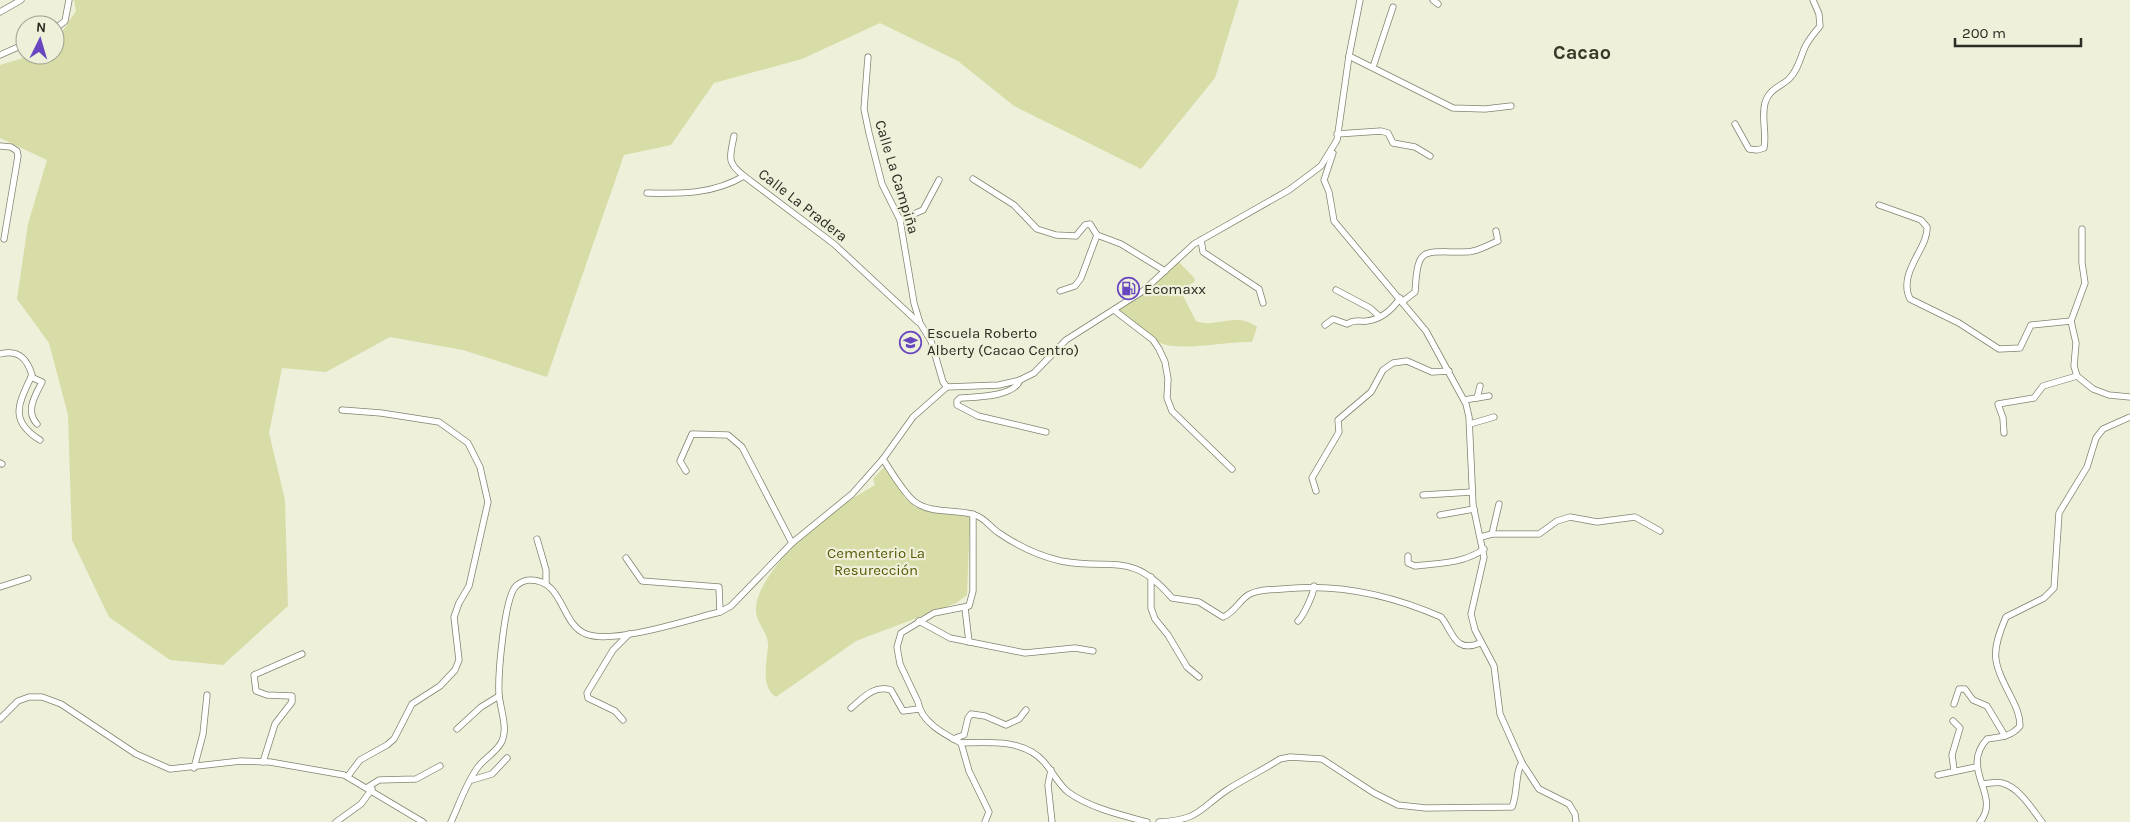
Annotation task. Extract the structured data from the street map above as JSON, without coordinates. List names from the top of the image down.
{
  "streets": {
    "street": ["Calle La Campiña", "Calle La Pradera"]
  },
  "crossings": [
    ["Calle La Campiña", "Calle La Pradera"]
  ],
  "districts": ["Cacao"],
  "parks": ["Cementerio La Resurección"],
  "places": {
    "fuel station": ["Ecomaxx"],
    "school or university": ["Escuela Roberto Alberty (Cacao Centro)"]
  },
  "scale_bar": "200 m",
  "north": "top"
}
